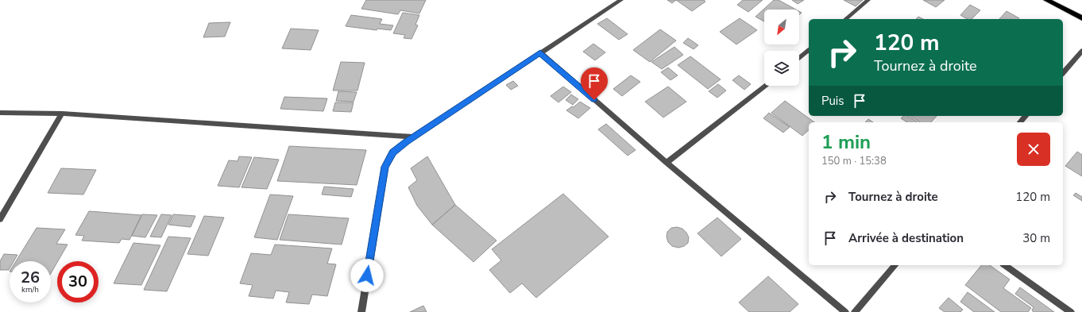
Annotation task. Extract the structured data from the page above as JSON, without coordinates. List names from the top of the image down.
{
  "north": "bottom left",
  "page": {
    "turn": ["120 m", "Tournez à droite"],
    "then": "Puis",
    "heading": ["1 min", "150 m · 15:38"],
    "list": [
      {
        "name": "Tournez à droite",
        "value": "120 m"
      },
      {
        "name": "Arrivée à destination",
        "value": "30 m"
      }
    ],
    "speed": "26 km/h",
    "limit": "30"
  }
}
